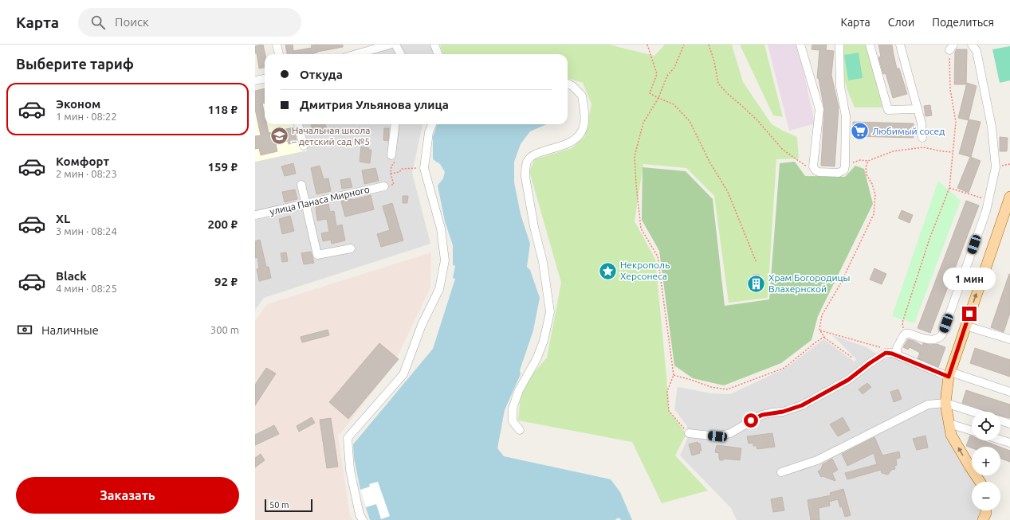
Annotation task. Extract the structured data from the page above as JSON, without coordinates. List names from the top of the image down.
{
  "streets": {
    "street": ["улица Панаса Мирного"]
  },
  "places": {
    "supermarket": ["Любимый сосед"],
    "school or university": ["Начальная школа – детский сад №5"],
    "place": ["Некрополь Херсонеса"],
    "building": ["Храм Богородицы Влахернской"]
  },
  "scale_bar": "50 m",
  "page": {
    "header": "Карта",
    "search": "Поиск",
    "nav": ["Карта", "Слои", "Поделиться"],
    "heading": "Выберите тариф",
    "banner": ["Откуда", "Дмитрия Ульянова улица"],
    "list": [
      {
        "name": "Эконом",
        "note": "1 мин · 08:22",
        "value": "118 ₽"
      },
      {
        "name": "Комфорт",
        "note": "2 мин · 08:23",
        "value": "159 ₽"
      },
      {
        "name": "XL",
        "note": "3 мин · 08:24",
        "value": "200 ₽"
      },
      {
        "name": "Black",
        "note": "4 мин · 08:25",
        "value": "92 ₽"
      }
    ],
    "bubble": "1 мин",
    "pay": ["Наличные", "300 m"],
    "map_buttons": ["+", "−"],
    "buttons": "Заказать",
    "scale": "50 m"
  }
}
